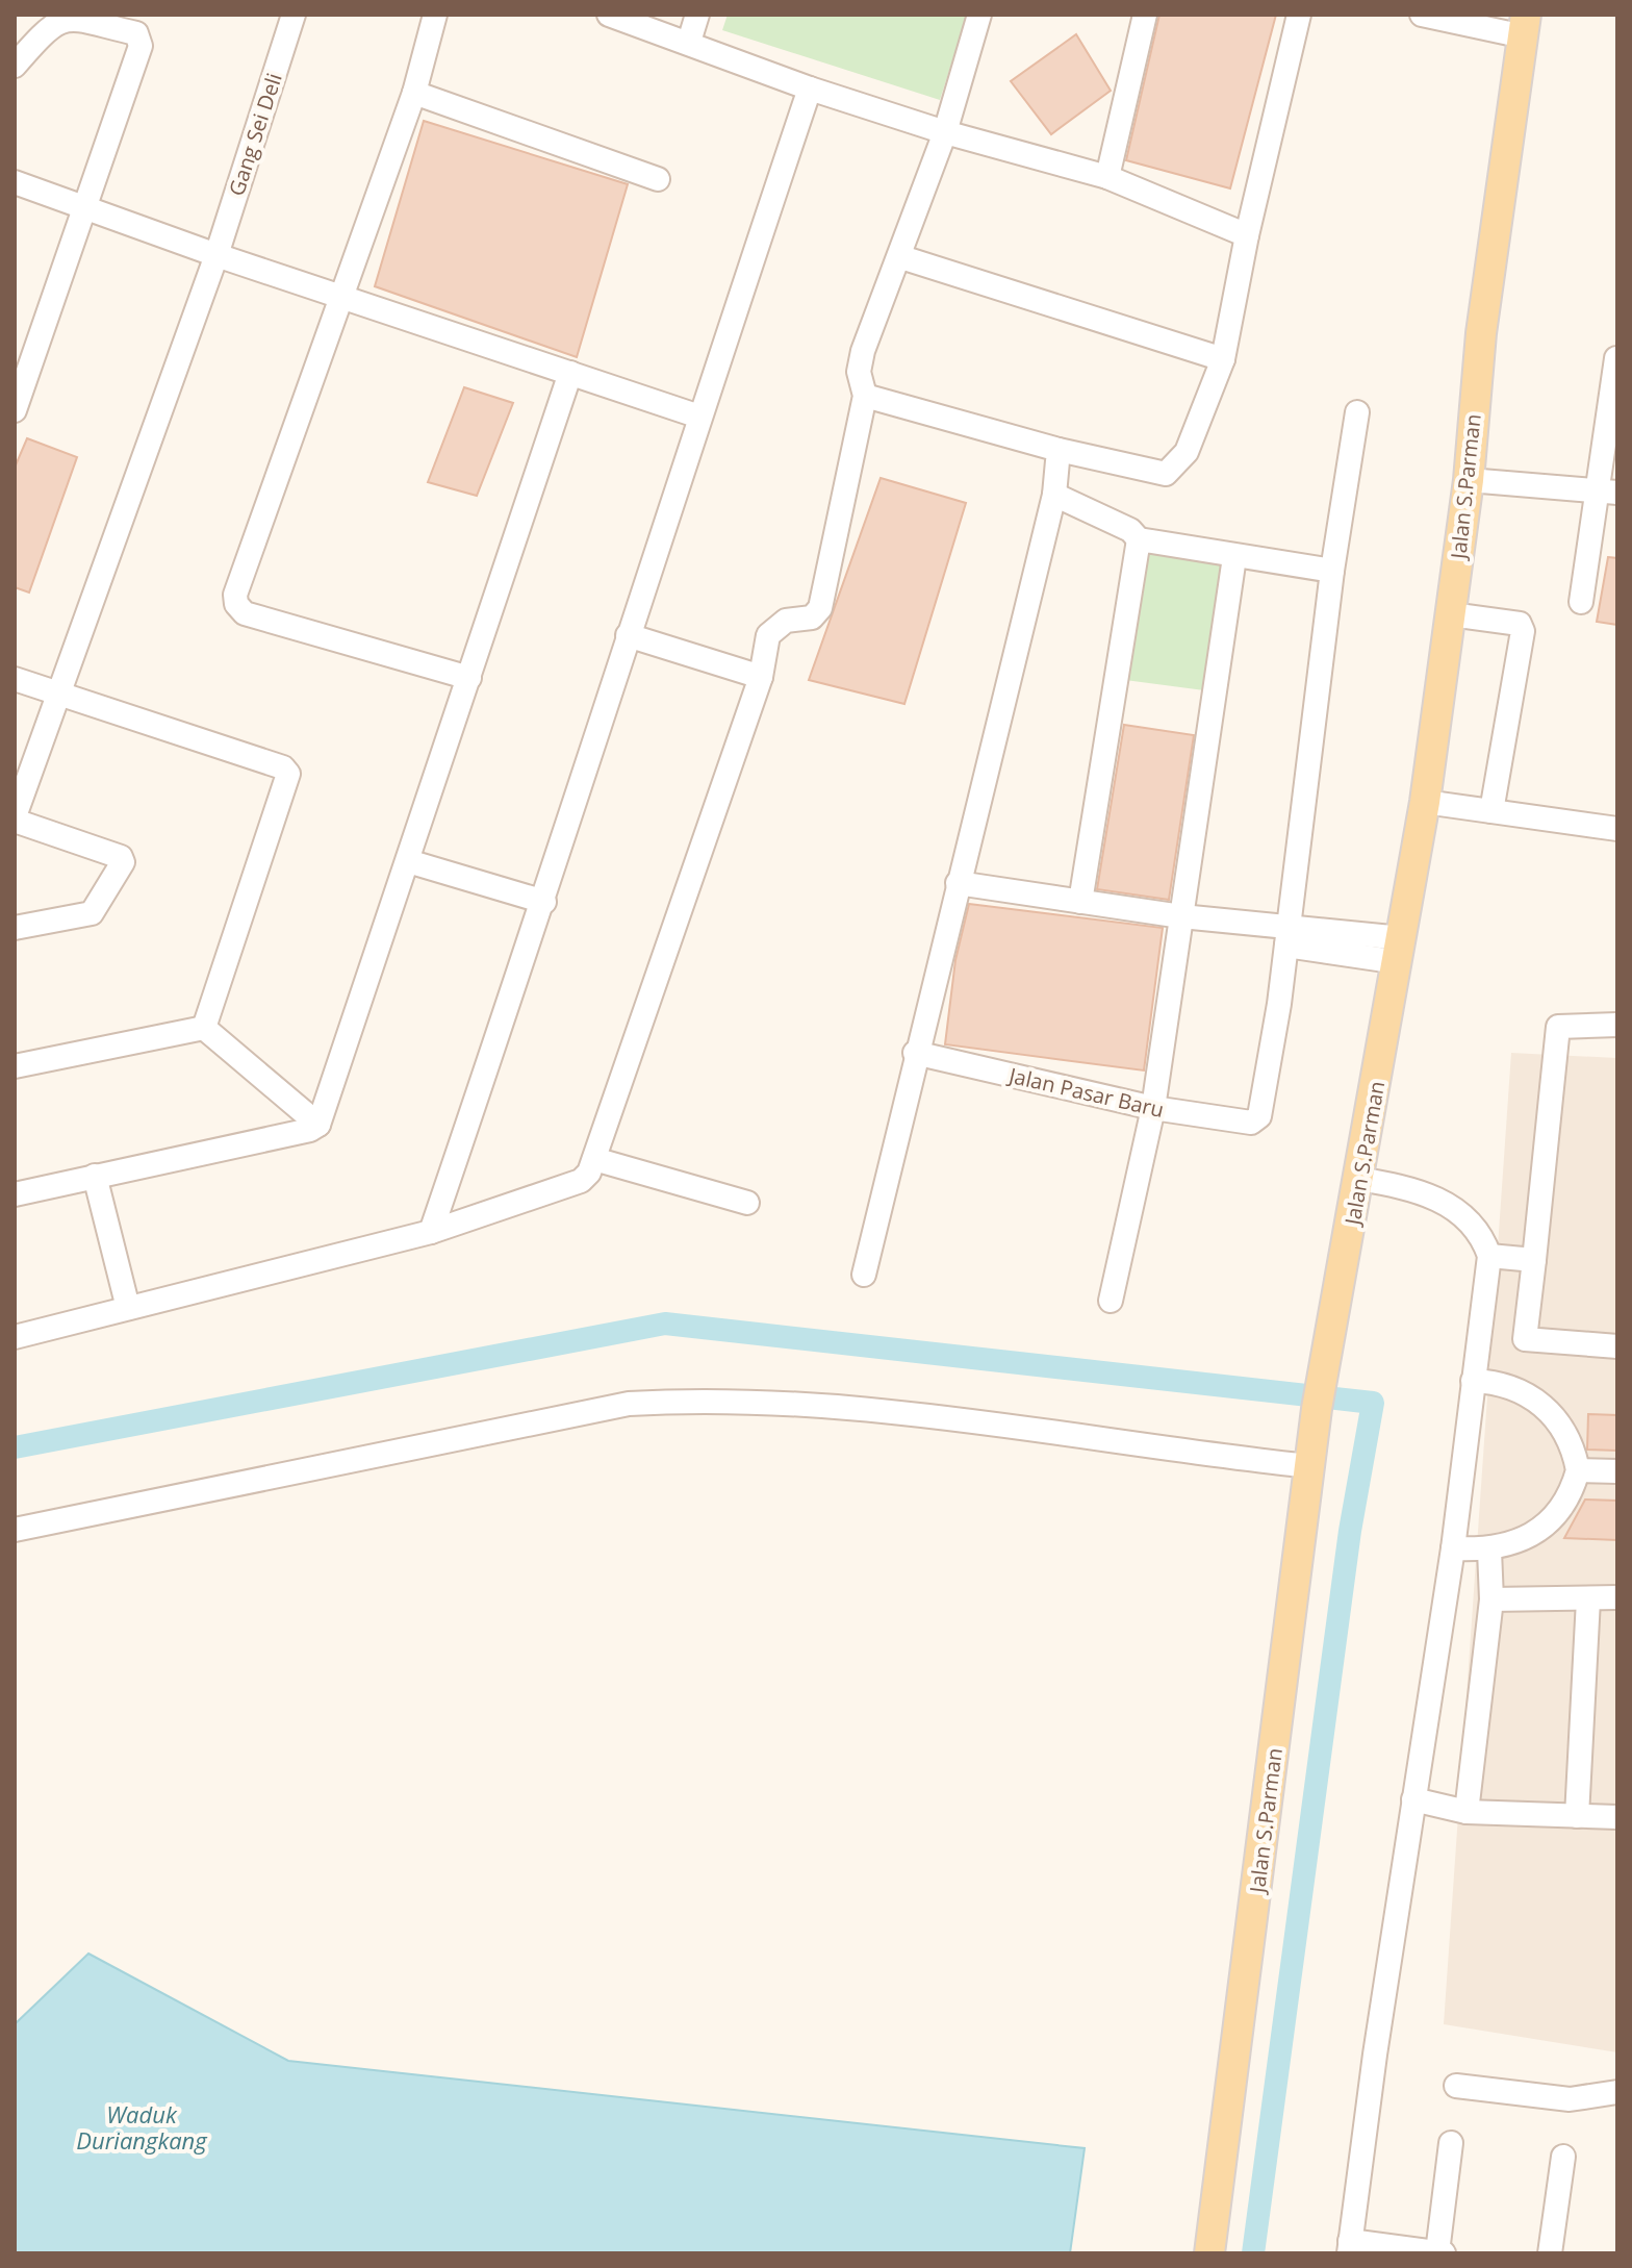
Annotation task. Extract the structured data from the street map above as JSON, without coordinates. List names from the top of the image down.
{
  "streets": {
    "main road": ["Jalan S.Parman"],
    "street": ["Gang Sei Deli", "Jalan Pasar Baru"]
  },
  "water": ["Waduk Duriangkang"]
}
